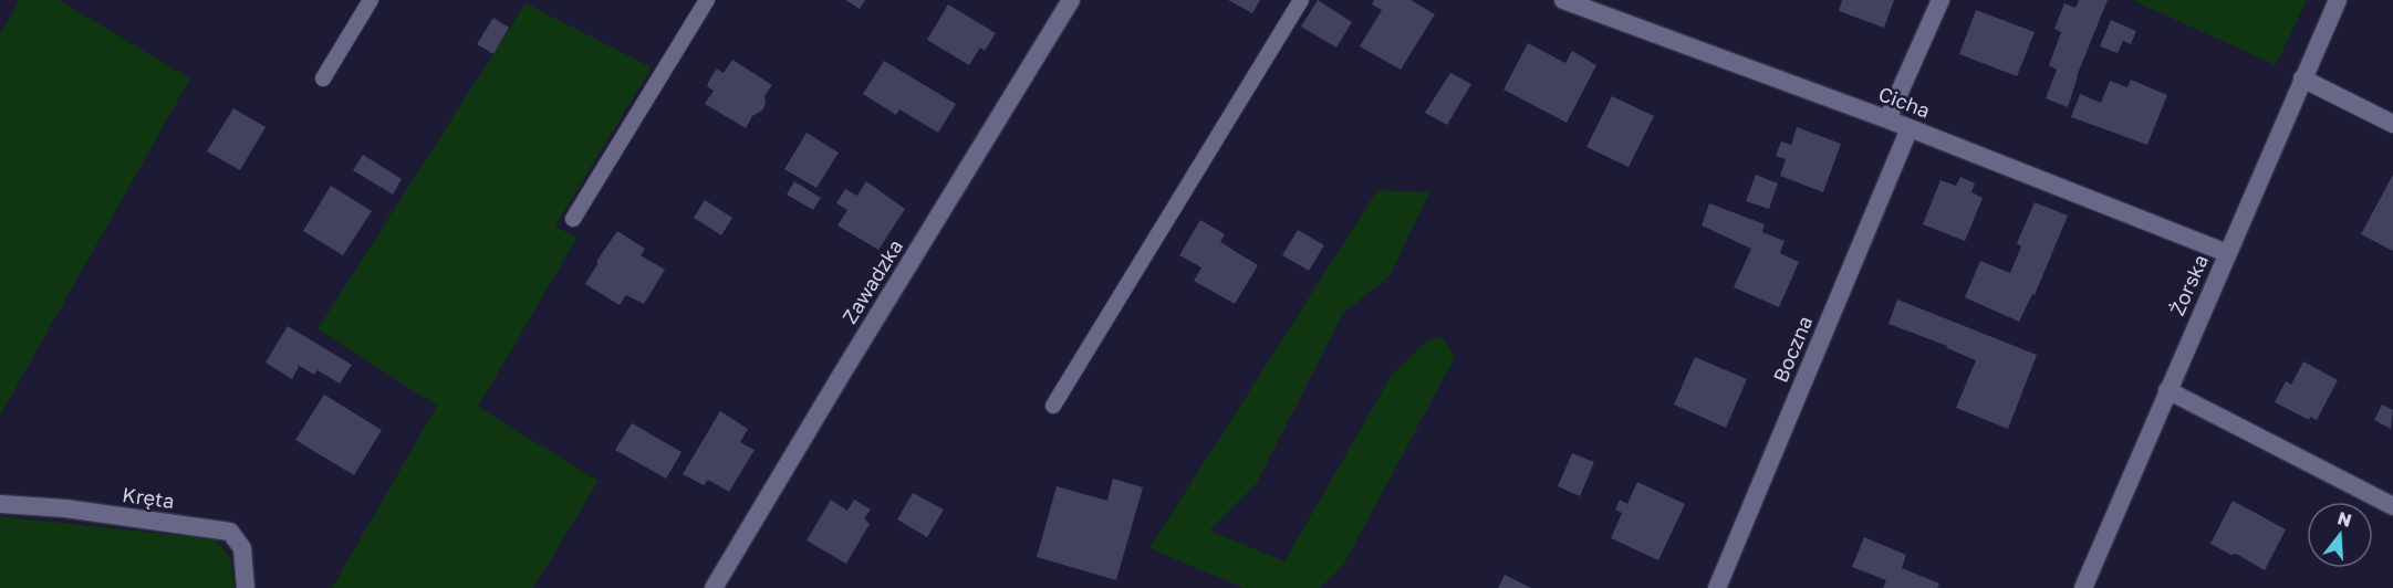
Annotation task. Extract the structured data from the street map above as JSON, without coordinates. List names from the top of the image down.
{
  "streets": {
    "street": [
      "Cicha",
      "Zawadzka",
      "Żorska",
      "Boczna",
      "Kręta"
    ]
  },
  "crossings": [
    ["Cicha", "Żorska"],
    ["Cicha", "Boczna"]
  ],
  "north": "top"
}
